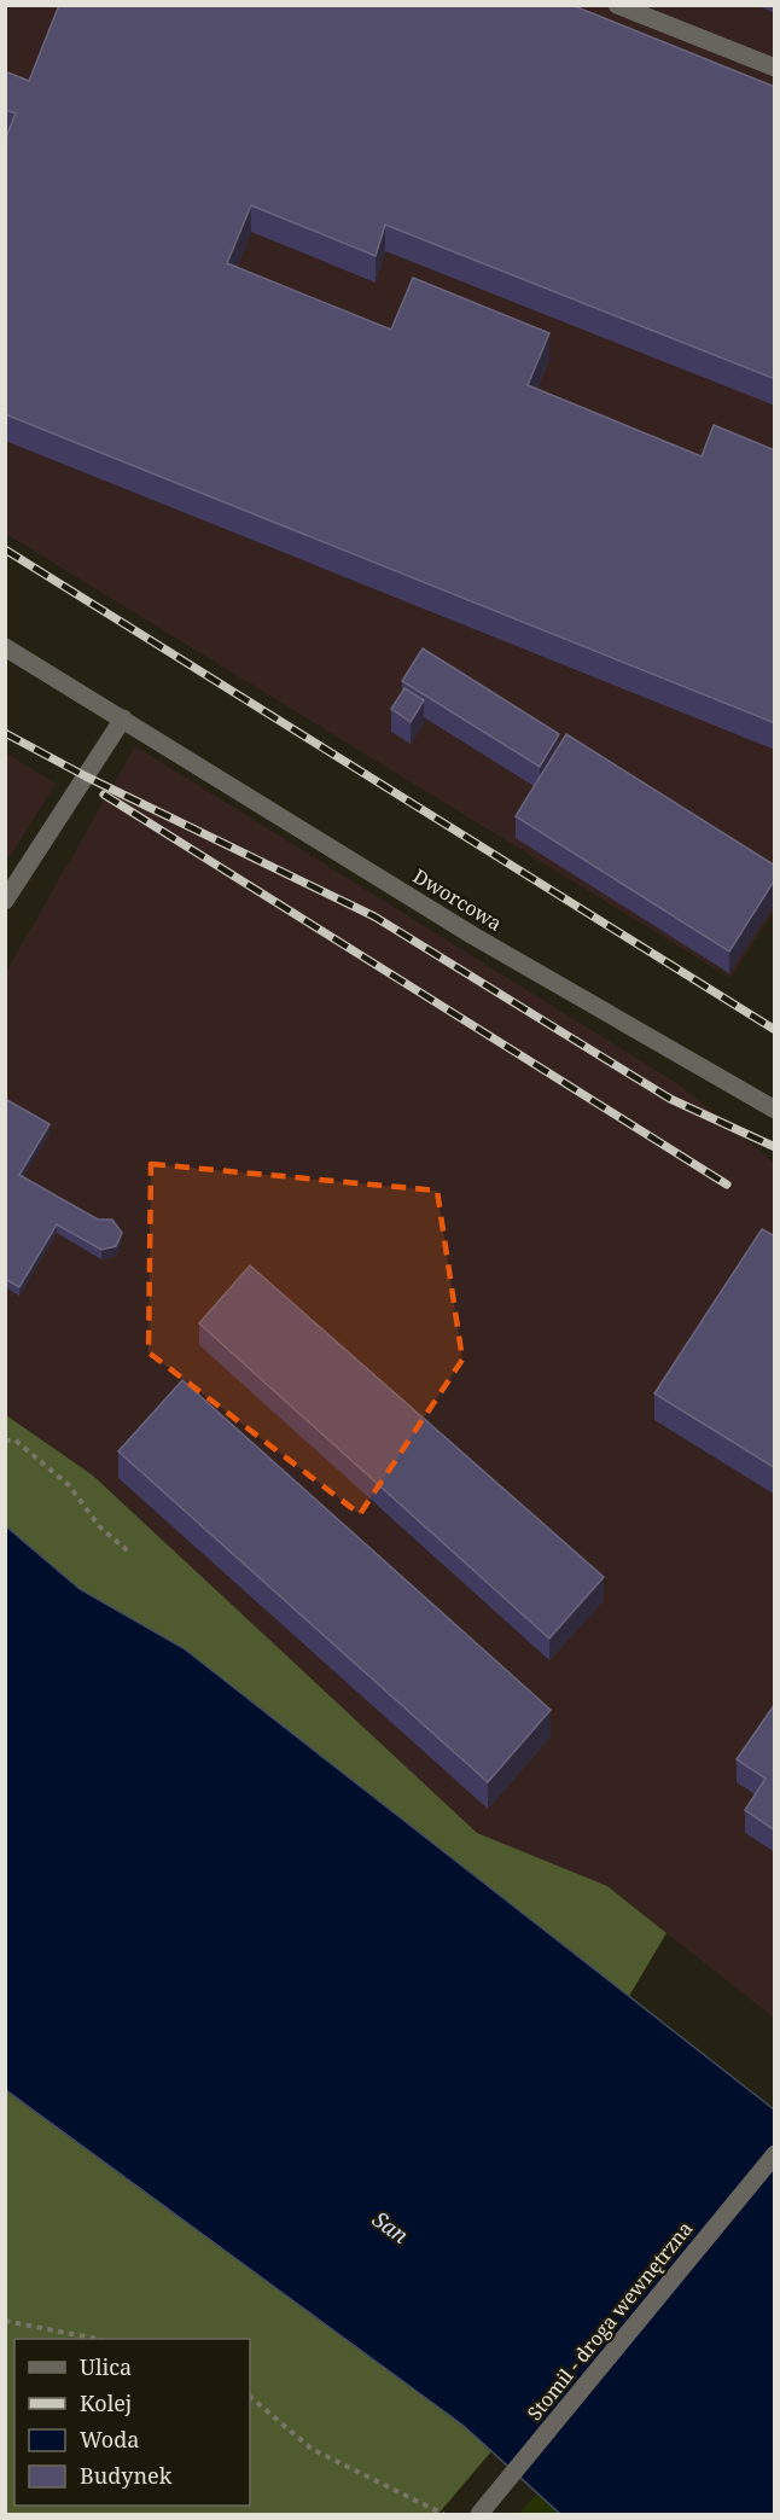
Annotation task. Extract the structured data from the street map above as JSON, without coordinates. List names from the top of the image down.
{
  "streets": {
    "street": ["Dworcowa", "Stomil - droga wewnętrzna"]
  },
  "water": ["San"],
  "legend": [
    "Ulica",
    "Kolej",
    "Woda",
    "Budynek"
  ]
}
